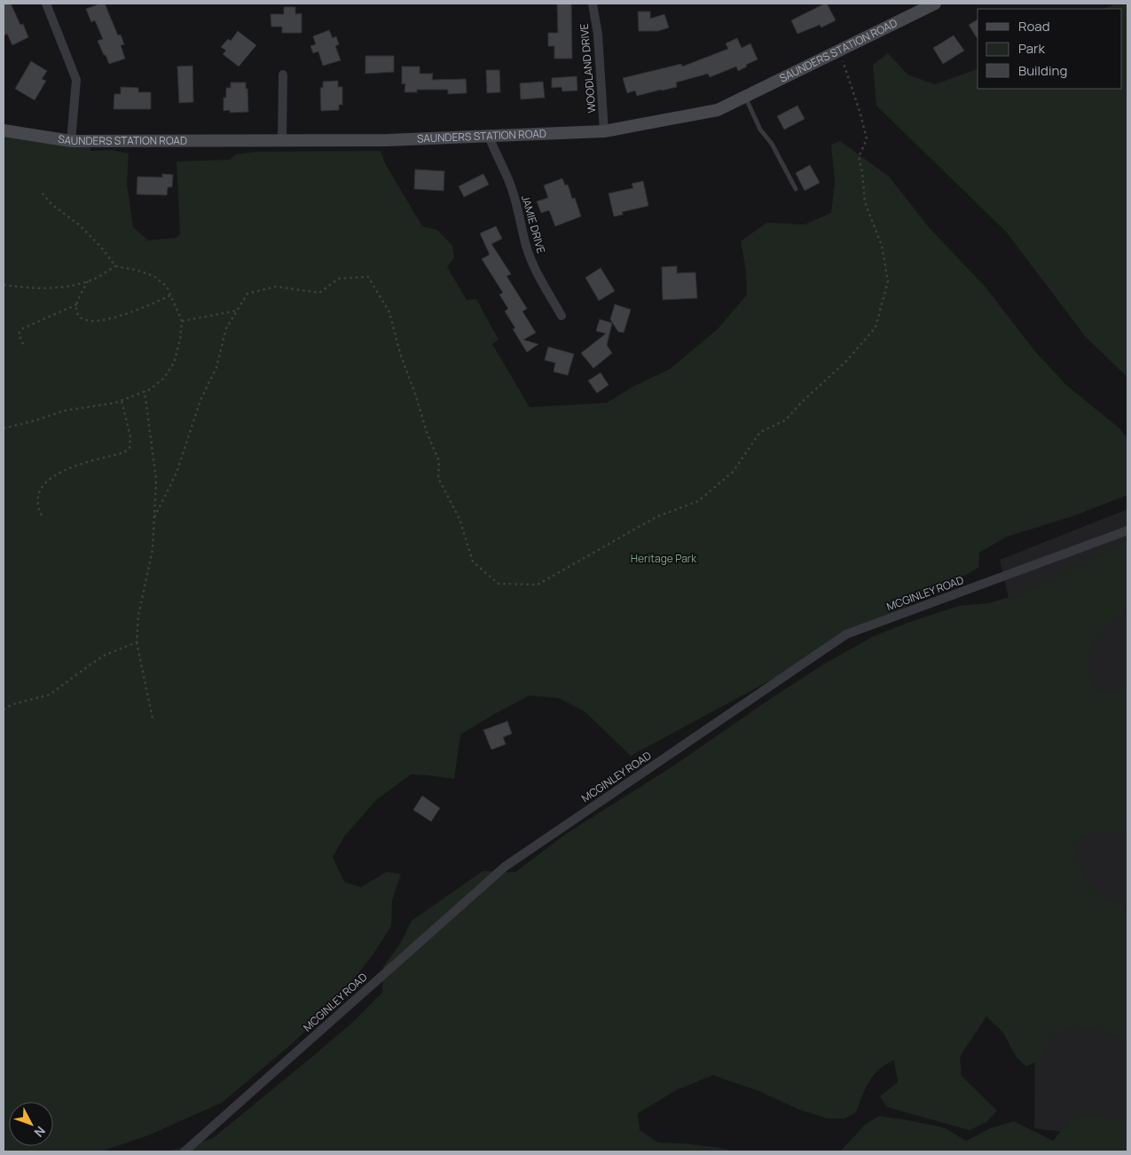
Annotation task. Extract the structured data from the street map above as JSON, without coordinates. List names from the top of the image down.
{
  "streets": {
    "street": [
      "SAUNDERS STATION ROAD",
      "WOODLAND DRIVE",
      "JAMIE DRIVE",
      "MCGINLEY ROAD"
    ]
  },
  "crossings": [
    ["SAUNDERS STATION ROAD", "WOODLAND DRIVE"],
    ["SAUNDERS STATION ROAD", "JAMIE DRIVE"]
  ],
  "parks": ["Heritage Park"],
  "legend": ["Road", "Park", "Building"],
  "north": "bottom right"
}
